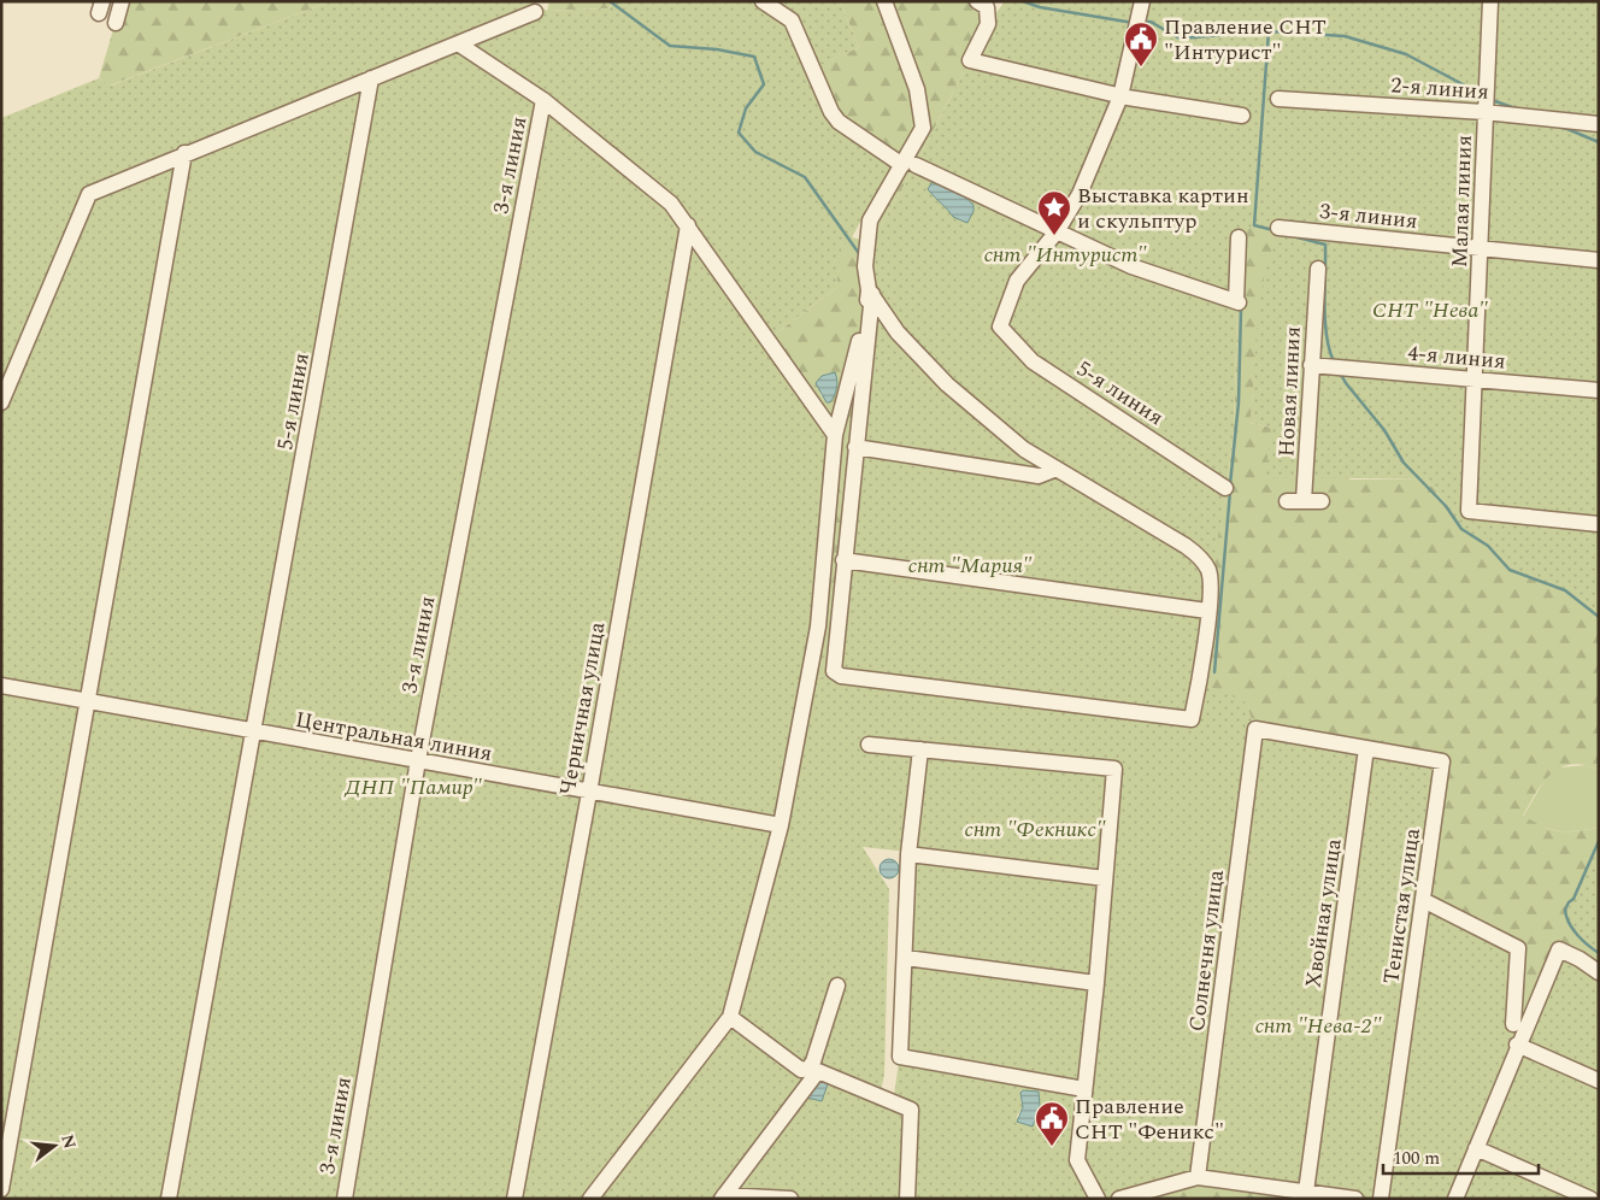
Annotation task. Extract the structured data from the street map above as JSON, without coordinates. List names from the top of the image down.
{
  "streets": {
    "street": [
      "2-я линия",
      "3-я линия",
      "Малая линия",
      "4-я линия",
      "Новая линия",
      "5-я линия",
      "Черничная улица",
      "Центральная линия",
      "Тенистая улица",
      "Хвойная улица",
      "Солнечня улица"
    ]
  },
  "crossings": [
    ["2-я линия", "Малая линия"],
    ["3-я линия", "Малая линия"],
    ["3-я линия", "Центральная линия"],
    ["Малая линия", "4-я линия"],
    ["4-я линия", "Новая линия"],
    ["5-я линия", "Центральная линия"],
    ["Черничная улица", "Центральная линия"],
    ["Тенистая улица", "Хвойная улица"],
    ["Тенистая улица", "Солнечня улица"],
    ["Хвойная улица", "Солнечня улица"]
  ],
  "parks": [
    "снт \"Интурист\"",
    "СНТ \"Нева\"",
    "снт \"Мария\"",
    "ДНП \"Памир\"",
    "снт \"Фекникс\"",
    "снт \"Нева-2\""
  ],
  "places": {
    "public building": ["Правление СНТ \"Интурист\"", "Правление СНТ \"Феникс\""],
    "place": ["Выставка картин и скульптур"]
  },
  "scale_bar": "100 m",
  "north": "right"
}
